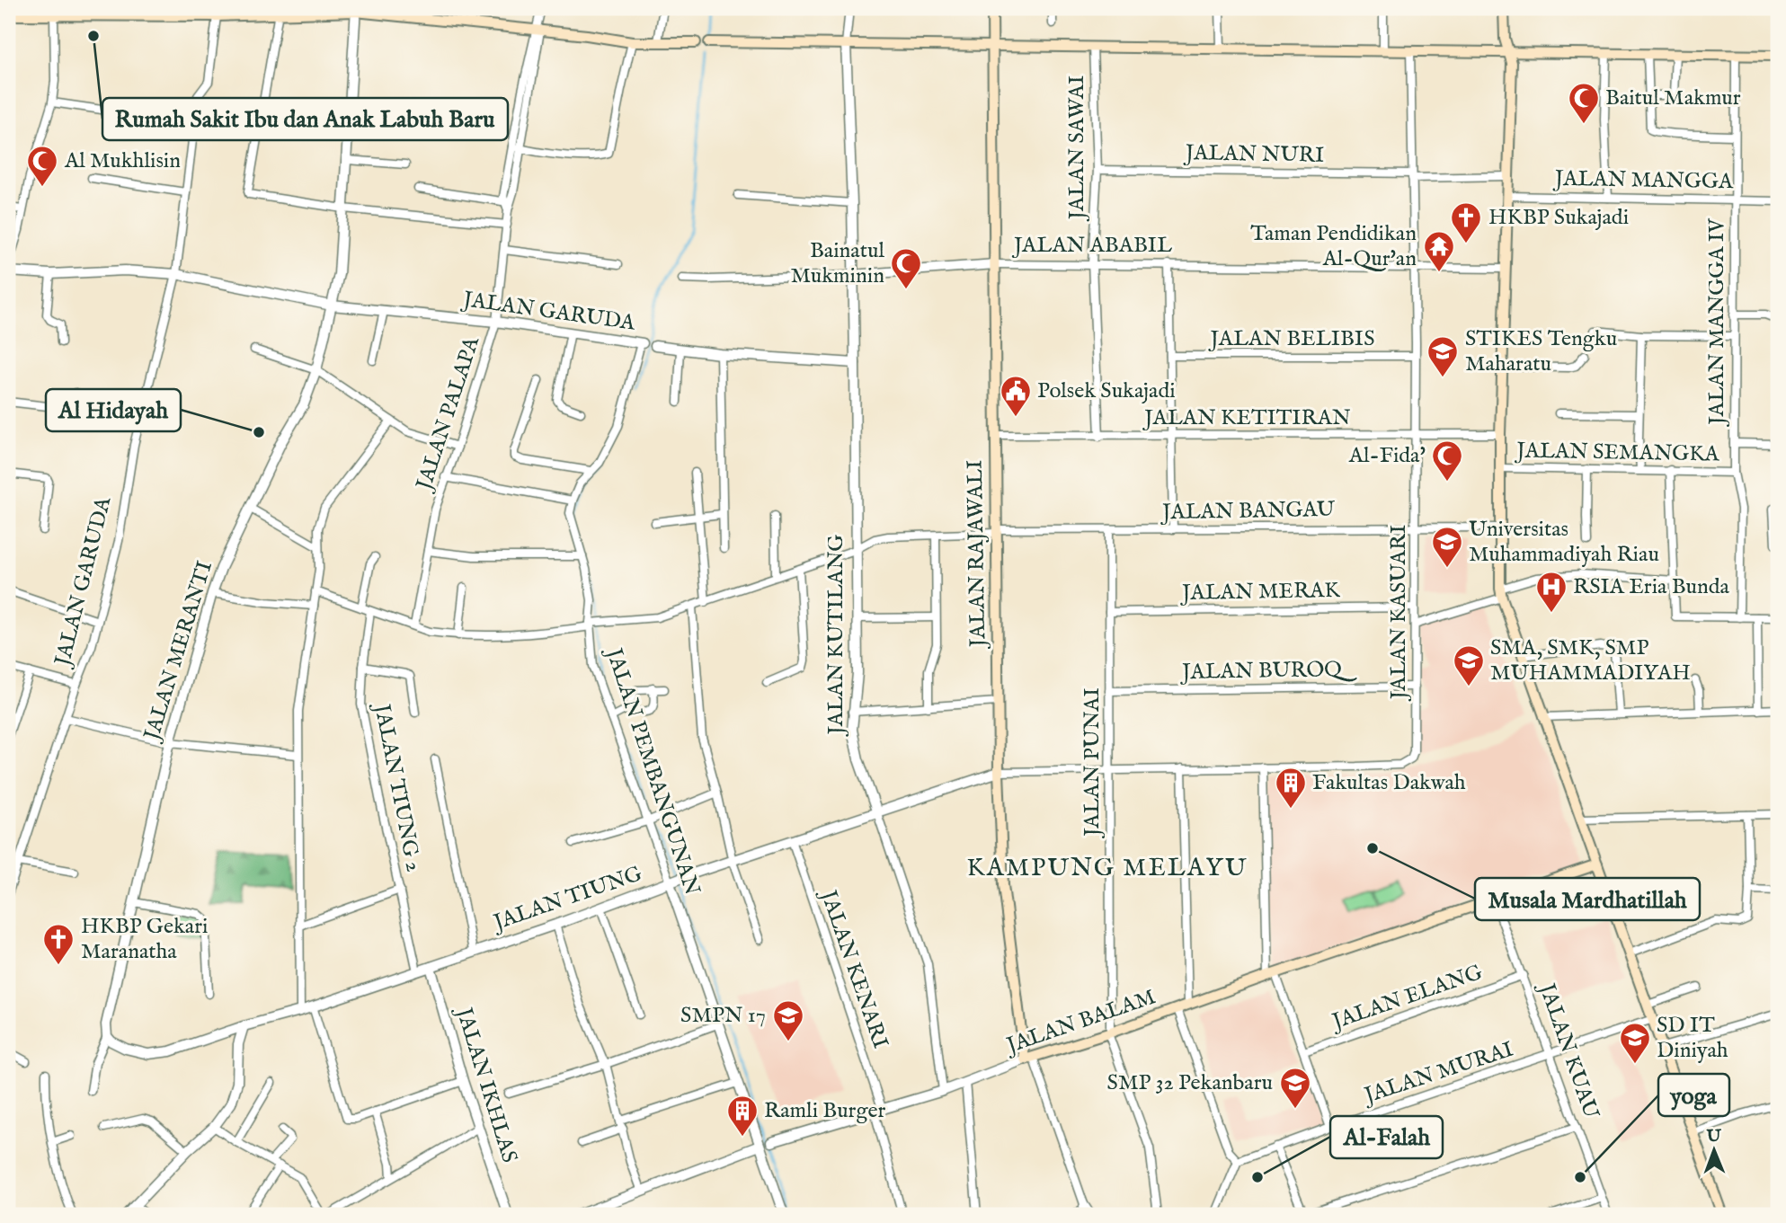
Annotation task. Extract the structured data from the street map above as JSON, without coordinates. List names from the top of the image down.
{
  "streets": {
    "main road": ["JALAN RAJAWALI", "JALAN BALAM"],
    "street": [
      "JALAN SAWAI",
      "JALAN NURI",
      "JALAN MANGGA",
      "JALAN ABABIL",
      "JALAN GARUDA",
      "JALAN MANGGA IV",
      "JALAN BELIBIS",
      "JALAN PALAPA",
      "JALAN KETITIRAN",
      "JALAN SEMANGKA",
      "JALAN BANGAU",
      "JALAN MERAK",
      "JALAN KASUARI",
      "JALAN KUTILANG",
      "JALAN MERANTI",
      "JALAN BUROQ",
      "JALAN PUNAI",
      "JALAN PEMBANGUNAN",
      "JALAN TIUNG 2",
      "JALAN TIUNG",
      "JALAN KENARI",
      "JALAN ELANG",
      "JALAN KUAU",
      "JALAN MURAI",
      "JALAN IKHLAS"
    ]
  },
  "crossings": [
    ["JALAN SAWAI", "JALAN NURI"],
    ["JALAN SAWAI", "JALAN ABABIL"],
    ["JALAN SAWAI", "JALAN KETITIRAN"],
    ["JALAN NURI", "JALAN KASUARI"],
    ["JALAN MANGGA", "JALAN MANGGA IV"],
    ["JALAN ABABIL", "JALAN RAJAWALI"],
    ["JALAN ABABIL", "JALAN KASUARI"],
    ["JALAN ABABIL", "JALAN KUTILANG"],
    ["JALAN GARUDA", "JALAN PALAPA"],
    ["JALAN GARUDA", "JALAN MERANTI"],
    ["JALAN MANGGA IV", "JALAN SEMANGKA"],
    ["JALAN BELIBIS", "JALAN KASUARI"],
    ["JALAN PALAPA", "JALAN BANGAU"],
    ["JALAN KETITIRAN", "JALAN RAJAWALI"],
    ["JALAN KETITIRAN", "JALAN KASUARI"],
    ["JALAN BANGAU", "JALAN RAJAWALI"],
    ["JALAN BANGAU", "JALAN KASUARI"],
    ["JALAN BANGAU", "JALAN KUTILANG"],
    ["JALAN BANGAU", "JALAN PUNAI"],
    ["JALAN BANGAU", "JALAN PEMBANGUNAN"],
    ["JALAN BANGAU", "JALAN TIUNG 2"],
    ["JALAN RAJAWALI", "JALAN KASUARI"],
    ["JALAN RAJAWALI", "JALAN TIUNG"],
    ["JALAN RAJAWALI", "JALAN BALAM"],
    ["JALAN MERAK", "JALAN KASUARI"],
    ["JALAN MERAK", "JALAN PUNAI"],
    ["JALAN KASUARI", "JALAN BUROQ"],
    ["JALAN KASUARI", "JALAN PUNAI"],
    ["JALAN KASUARI", "JALAN TIUNG"],
    ["JALAN KUTILANG", "JALAN TIUNG"],
    ["JALAN KUTILANG", "JALAN BALAM"],
    ["JALAN MERANTI", "JALAN TIUNG"],
    ["JALAN BUROQ", "JALAN PUNAI"],
    ["JALAN PUNAI", "JALAN BALAM"],
    ["JALAN PEMBANGUNAN", "JALAN TIUNG"],
    ["JALAN PEMBANGUNAN", "JALAN BALAM"],
    ["JALAN TIUNG 2", "JALAN TIUNG"],
    ["JALAN TIUNG", "JALAN KENARI"],
    ["JALAN TIUNG", "JALAN IKHLAS"],
    ["JALAN KENARI", "JALAN BALAM"],
    ["JALAN ELANG", "JALAN KUAU"],
    ["JALAN BALAM", "JALAN KUAU"],
    ["JALAN KUAU", "JALAN MURAI"]
  ],
  "districts": ["KAMPUNG MELAYU"],
  "places": {
    "other": [
      "Rumah Sakit Ibu dan Anak Labuh Baru",
      "Al Hidayah",
      "Musala Mardhatillah",
      "Al-Falah",
      "yoga"
    ],
    "mosque": [
      "Baitul Makmur",
      "Al Mukhlisin",
      "Bainatul Mukminin",
      "Al-Fida'"
    ],
    "church": ["HKBP Sukajadi", "HKBP Gekari Maranatha"],
    "temple": ["Taman Pendidikan Al-Qur'an"],
    "school or university": [
      "STIKES Tengku Maharatu",
      "Universitas Muhammadiyah Riau",
      "SMA, SMK, SMP MUHAMMADIYAH",
      "SMPN 17",
      "SD IT Diniyah",
      "SMP 32 Pekanbaru"
    ],
    "public building": ["Polsek Sukajadi"],
    "hospital": ["RSIA Eria Bunda"],
    "building": ["Fakultas Dakwah", "Ramli Burger"]
  },
  "north": "top"
}
